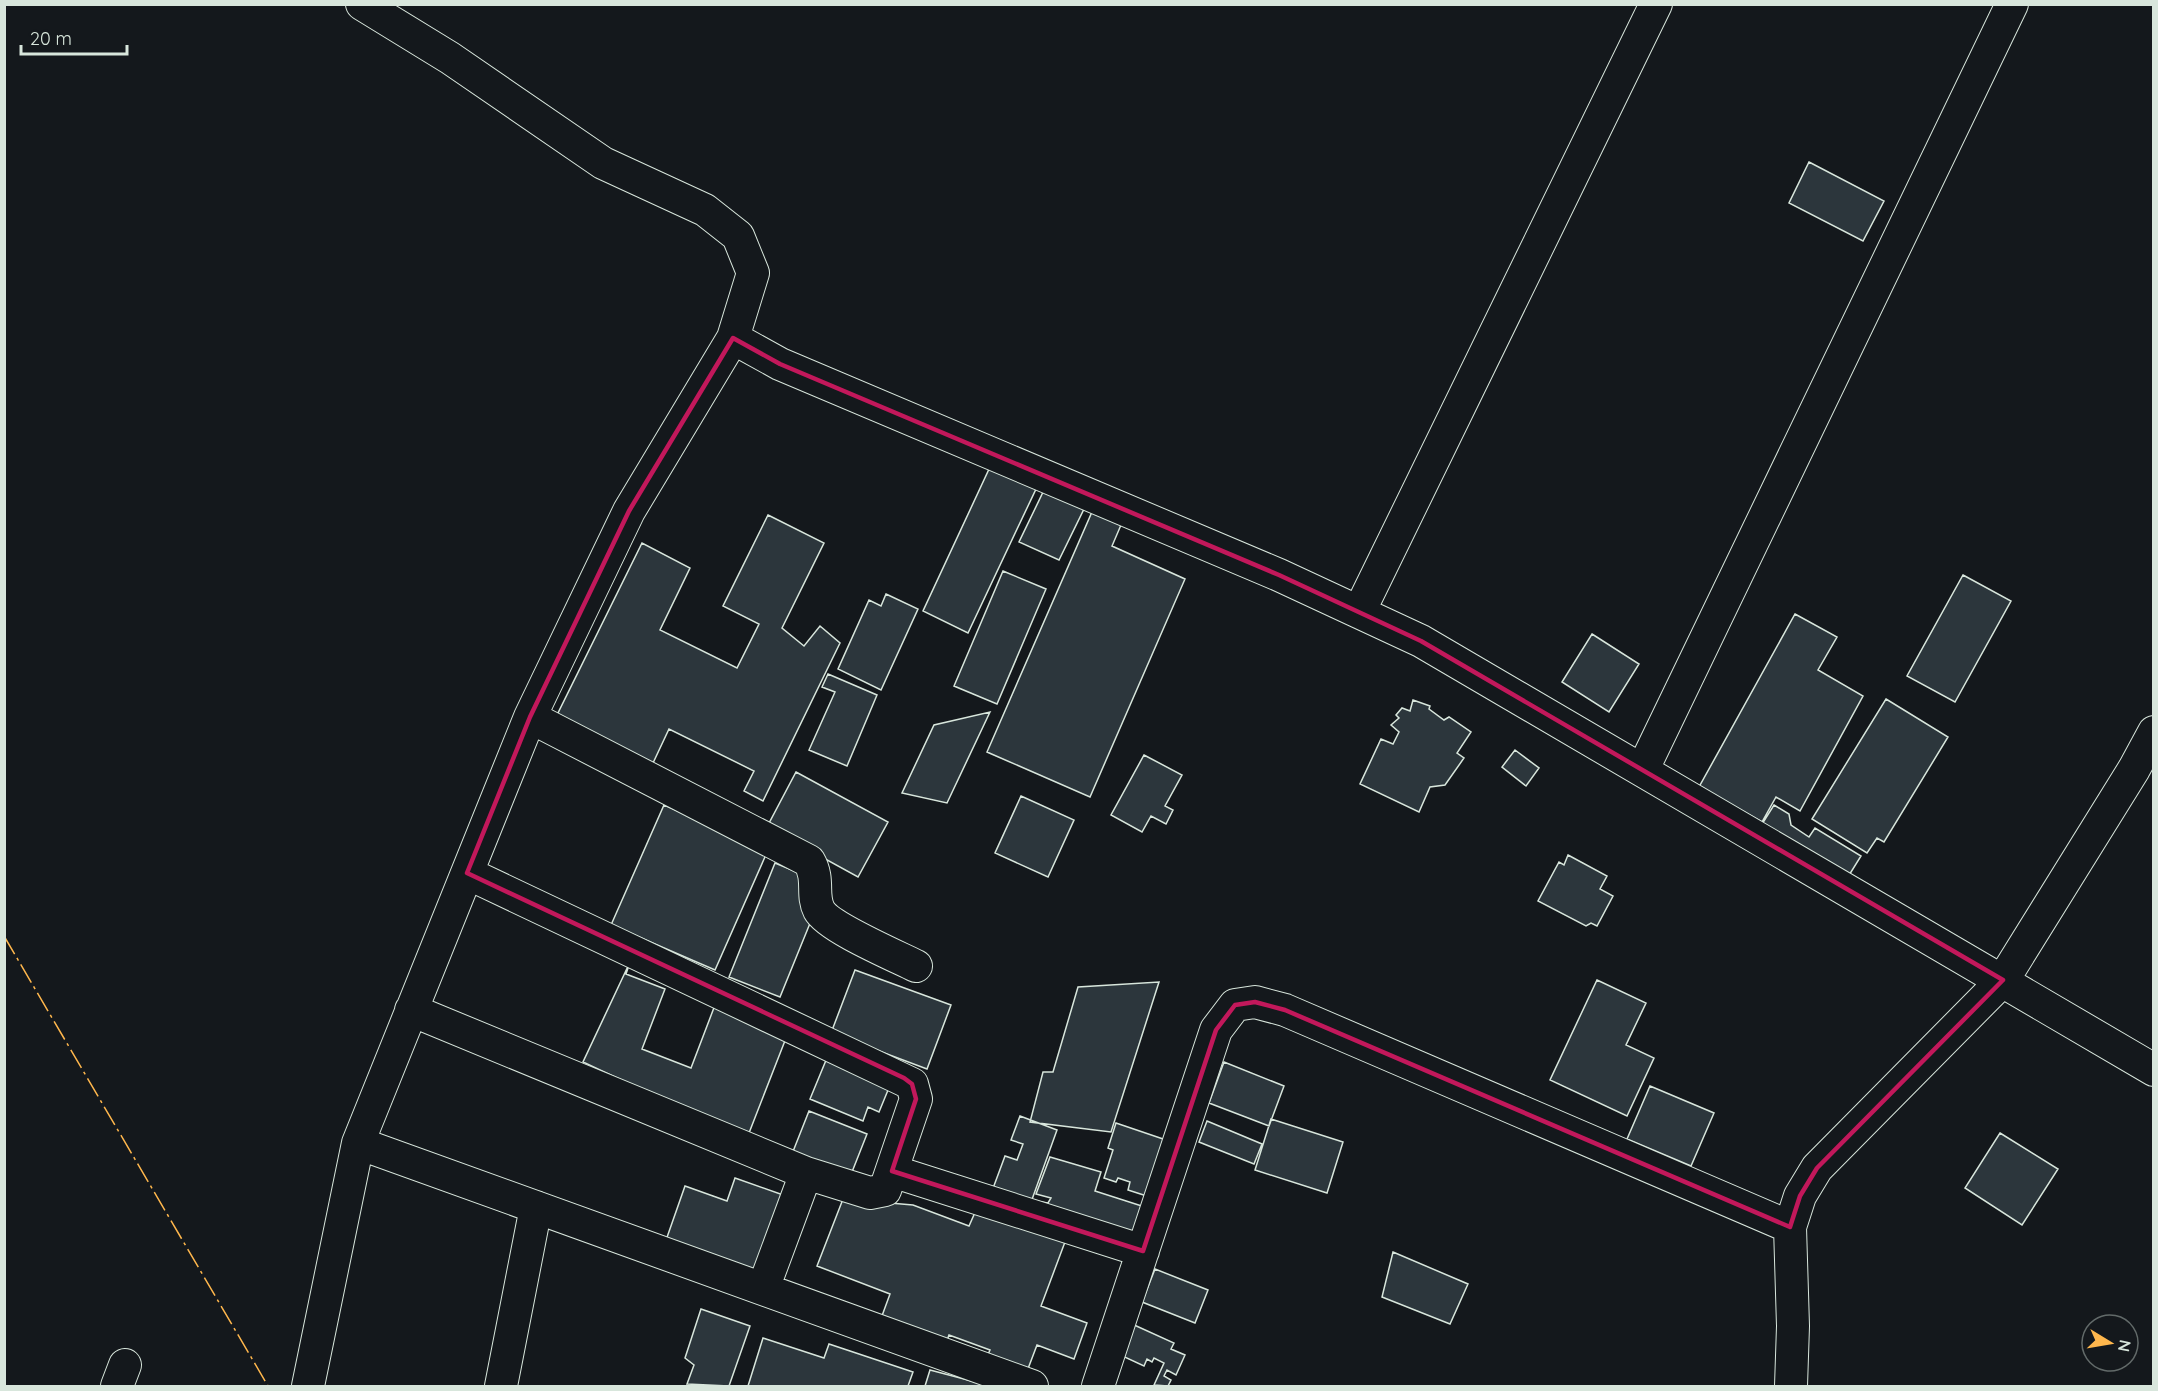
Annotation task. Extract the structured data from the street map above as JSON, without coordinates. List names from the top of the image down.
{
  "scale_bar": "20 m",
  "north": "right"
}
